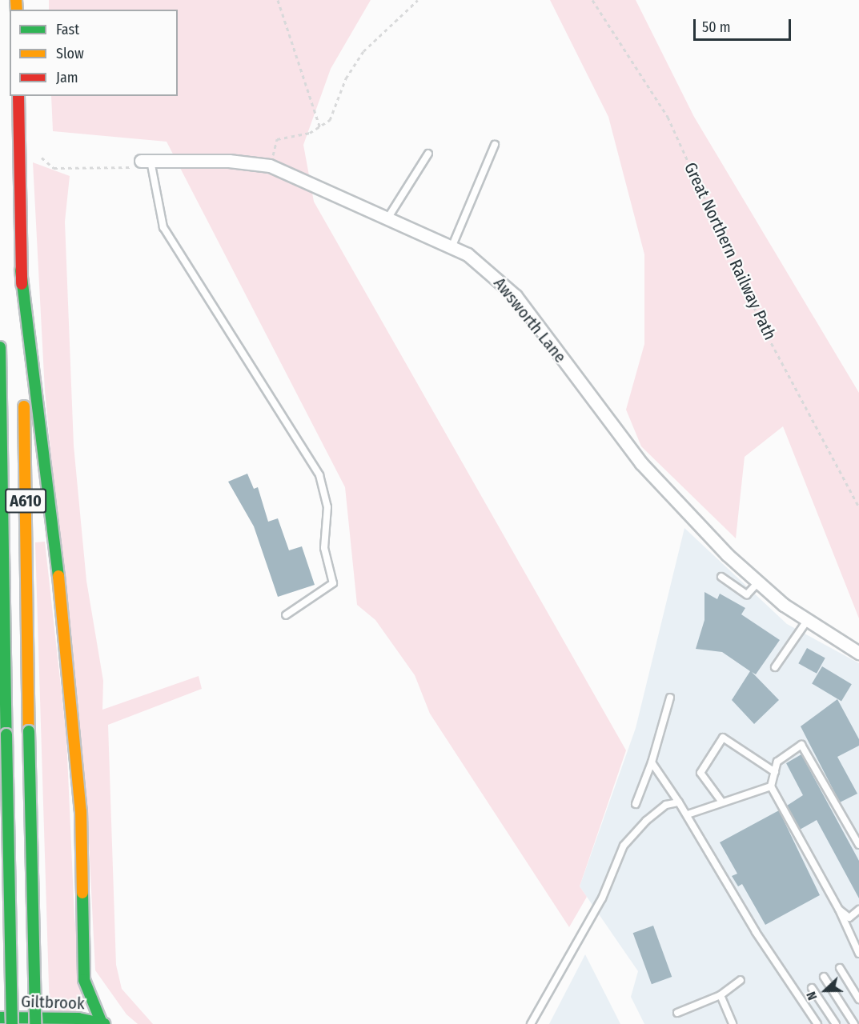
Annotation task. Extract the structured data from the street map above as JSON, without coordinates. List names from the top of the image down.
{
  "streets": {
    "main road": ["A610", "Giltbrook"],
    "street": ["Awsworth Lane"],
    "path": ["Great Northern Railway Path"]
  },
  "legend": ["Fast", "Slow", "Jam"],
  "scale_bar": "50 m",
  "north": "left"
}
